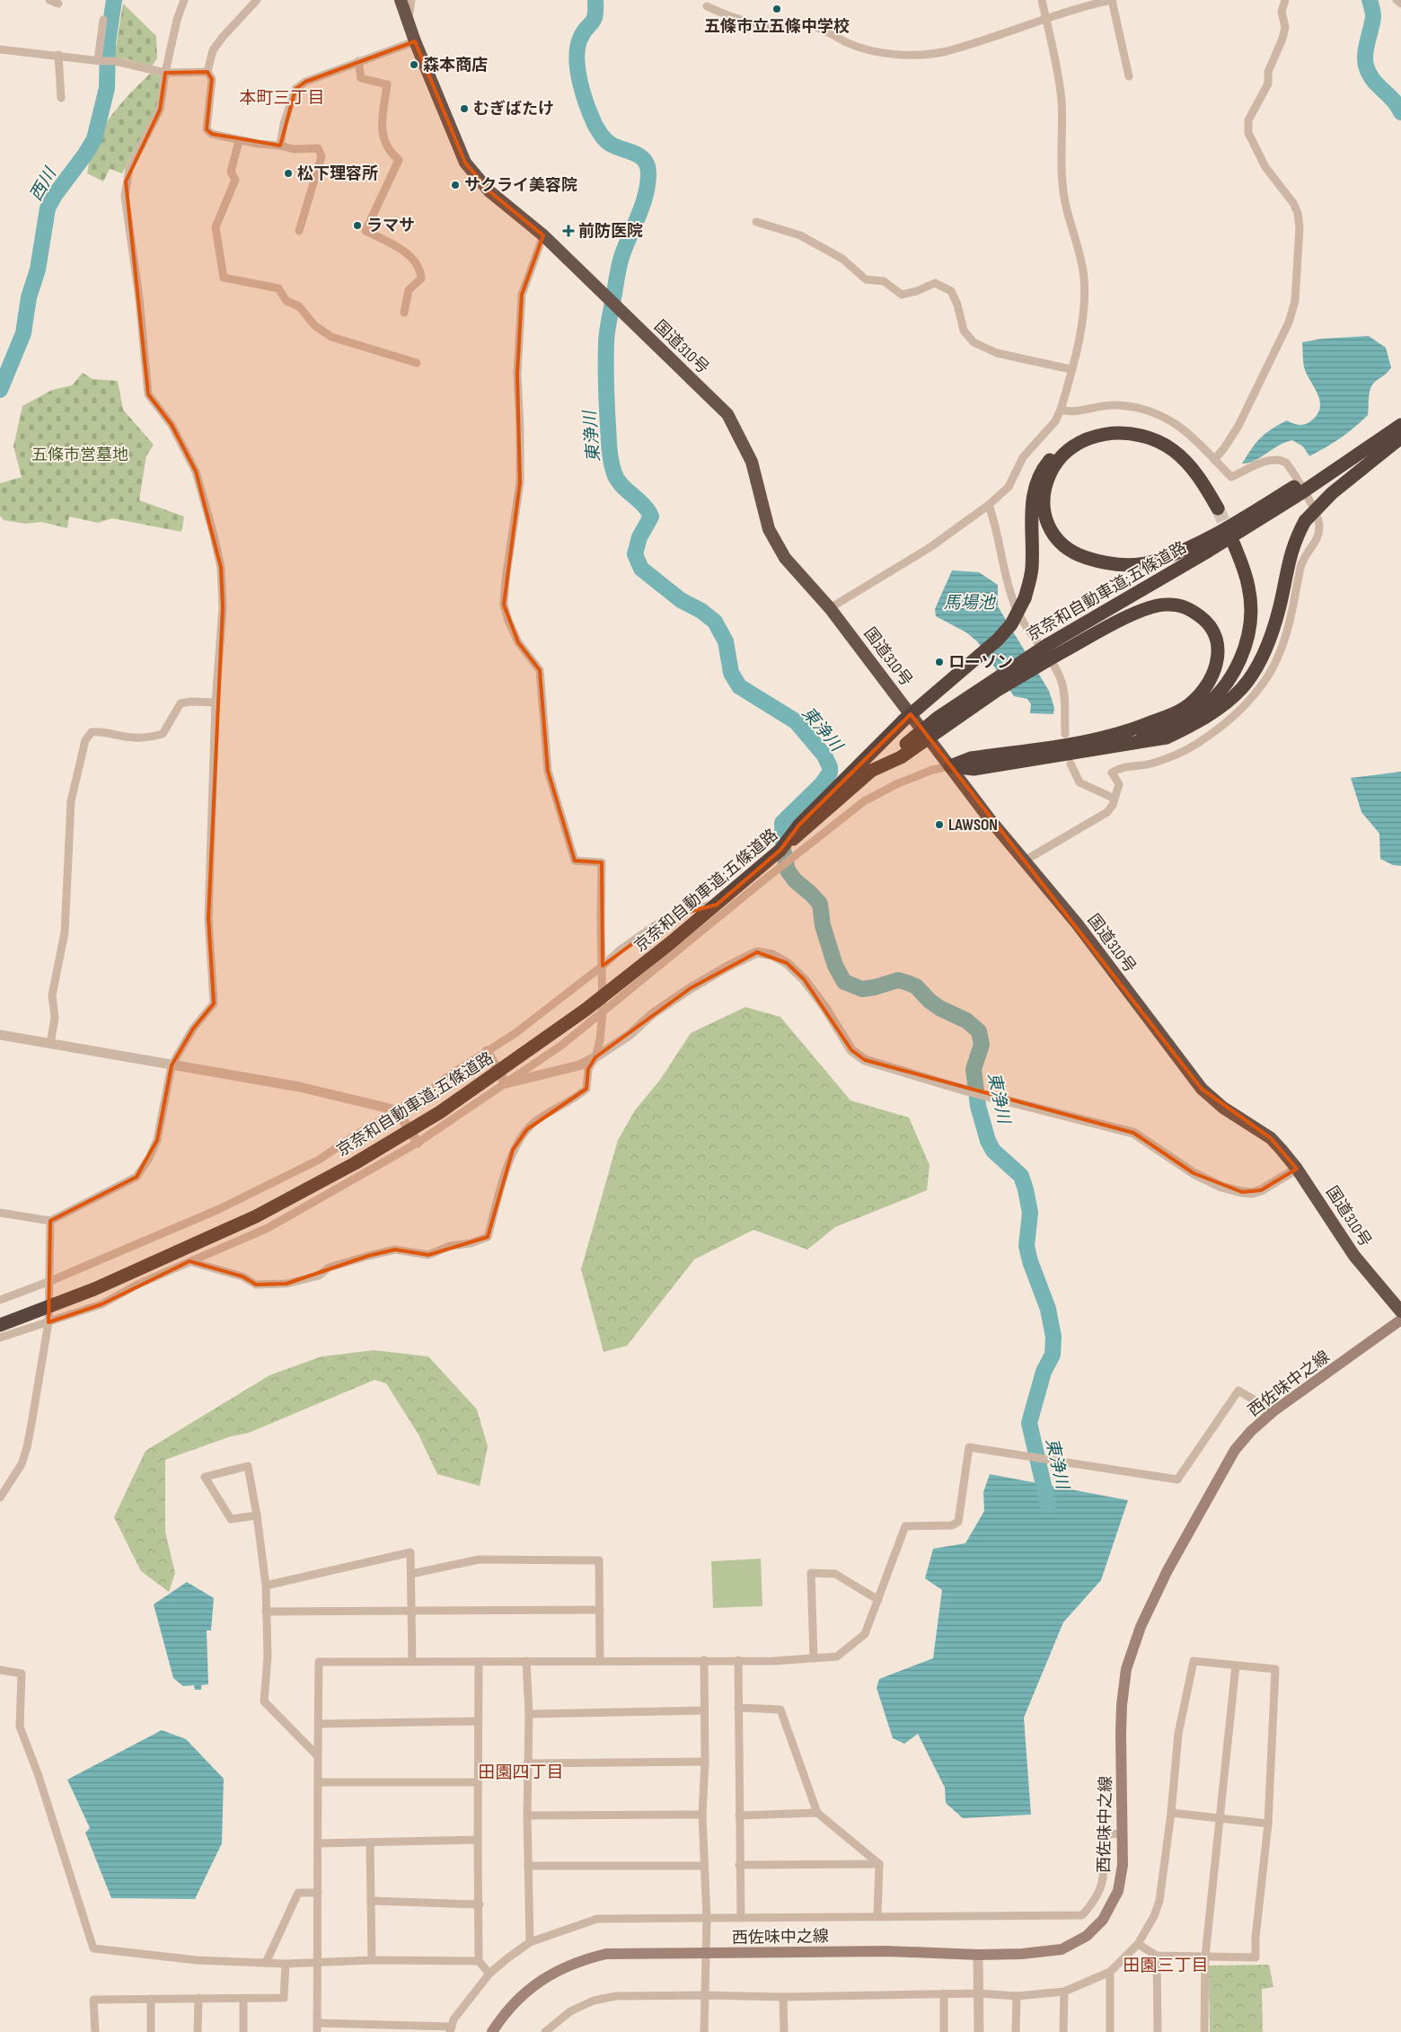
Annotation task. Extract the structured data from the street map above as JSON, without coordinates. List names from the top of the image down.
{
  "streets": {
    "highway": ["国道310号", "京奈和自動車道;五條道路"],
    "main road": ["西佐味中之線"]
  },
  "districts": ["本町三丁目", "田園四丁目", "田園三丁目"],
  "water": ["西川", "東浄川", "馬場池"],
  "parks": ["五條市営墓地"],
  "places": {
    "other": [
      "五條市立五條中学校",
      "森本商店",
      "むぎばたけ",
      "松下理容所",
      "サクライ美容院",
      "ラマサ",
      "ローソン",
      "LAWSON"
    ],
    "health": ["前防医院"]
  }
}
